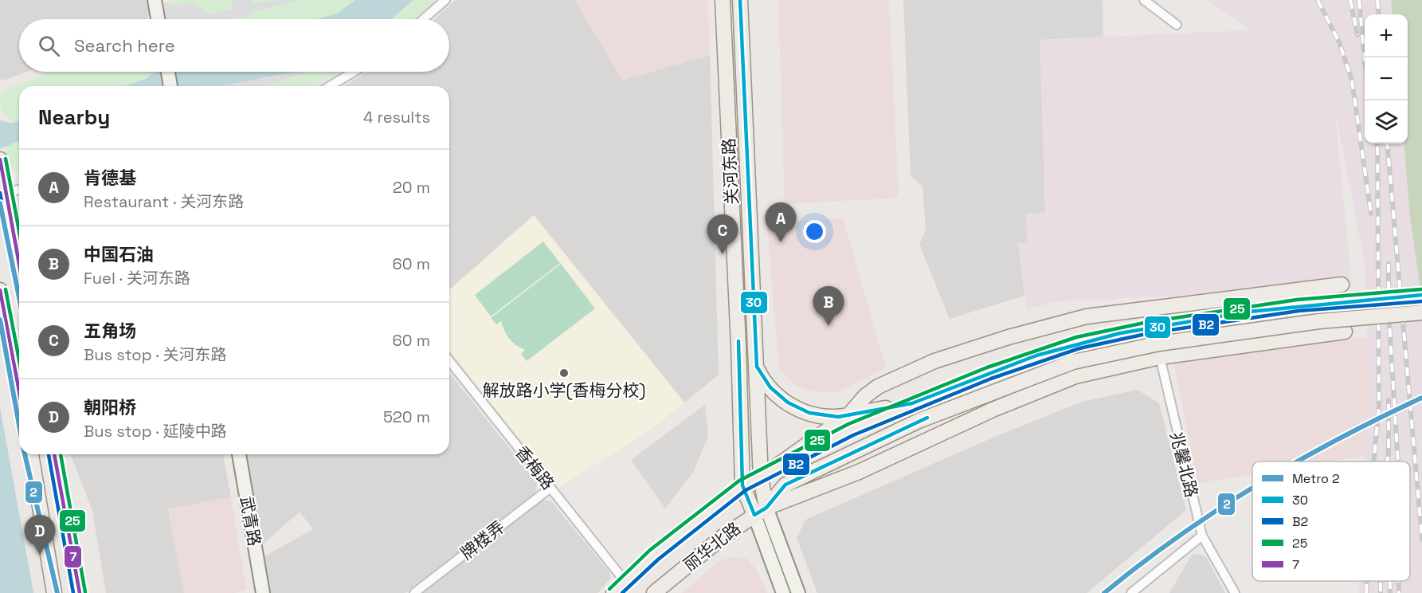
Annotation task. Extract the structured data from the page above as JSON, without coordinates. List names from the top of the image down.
{
  "streets": {
    "main road": ["关河东路", "丽华北路"],
    "street": [
      "兆馨北路",
      "香梅路",
      "武青路",
      "牌楼弄"
    ]
  },
  "crossings": [
    ["关河东路", "丽华北路"],
    ["香梅路", "牌楼弄"],
    ["香梅路", "丽华北路"]
  ],
  "places": ["解放路小学(香梅分校)"],
  "lines": [
    "transit line 30",
    "transit line 25",
    "transit line 7",
    "transit line B2",
    "metro line 2"
  ],
  "legend": [
    "Metro 2",
    "30",
    "B2",
    "25",
    "7"
  ],
  "page": {
    "map_buttons": ["+", "−"],
    "search": "Search here",
    "heading": ["Nearby", "4 results"],
    "list": [
      {
        "mark": "A",
        "name": "肯德基",
        "note": "Restaurant · 关河东路",
        "value": "20 m"
      },
      {
        "mark": "B",
        "name": "中国石油",
        "note": "Fuel · 关河东路",
        "value": "60 m"
      },
      {
        "mark": "C",
        "name": "五角场",
        "note": "Bus stop · 关河东路",
        "value": "60 m"
      },
      {
        "mark": "D",
        "name": "朝阳桥",
        "note": "Bus stop · 延陵中路",
        "value": "520 m"
      }
    ],
    "pins": [
      "A",
      "C",
      "B",
      "D"
    ]
  }
}
